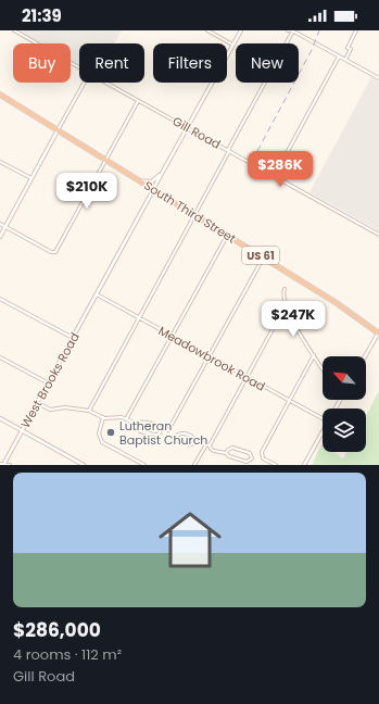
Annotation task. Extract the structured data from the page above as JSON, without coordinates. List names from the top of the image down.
{
  "streets": {
    "highway": ["South Third Street", "US 61"],
    "main road": ["West Brooks Road"],
    "street": ["Gill Road", "Meadowbrook Road"]
  },
  "crossings": [
    ["Gill Road", "West Brooks Road"],
    ["South Third Street", "West Brooks Road"],
    ["Meadowbrook Road", "West Brooks Road"]
  ],
  "places": ["Lutheran Baptist Church"],
  "north": "top left",
  "page": {
    "status": "21:39",
    "chip": [
      "Buy",
      "Rent",
      "Filters",
      "New"
    ],
    "price": ["$286K", "$210K", "$247K"],
    "list": [
      {
        "name": "$286,000",
        "note": "4 rooms · 112 m² · Gill Road"
      }
    ]
  }
}
